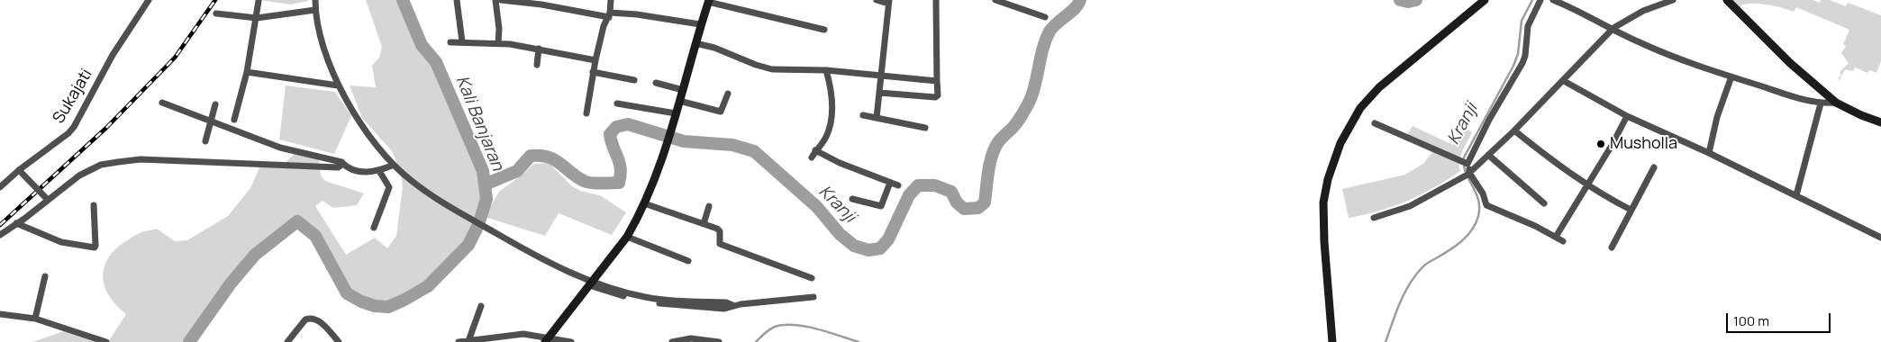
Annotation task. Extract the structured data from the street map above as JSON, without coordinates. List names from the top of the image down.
{
  "streets": {
    "street": ["Sukajati"]
  },
  "water": ["Kali Banjaran", "Kranji"],
  "places": ["Musholla"],
  "scale_bar": "100 m"
}
